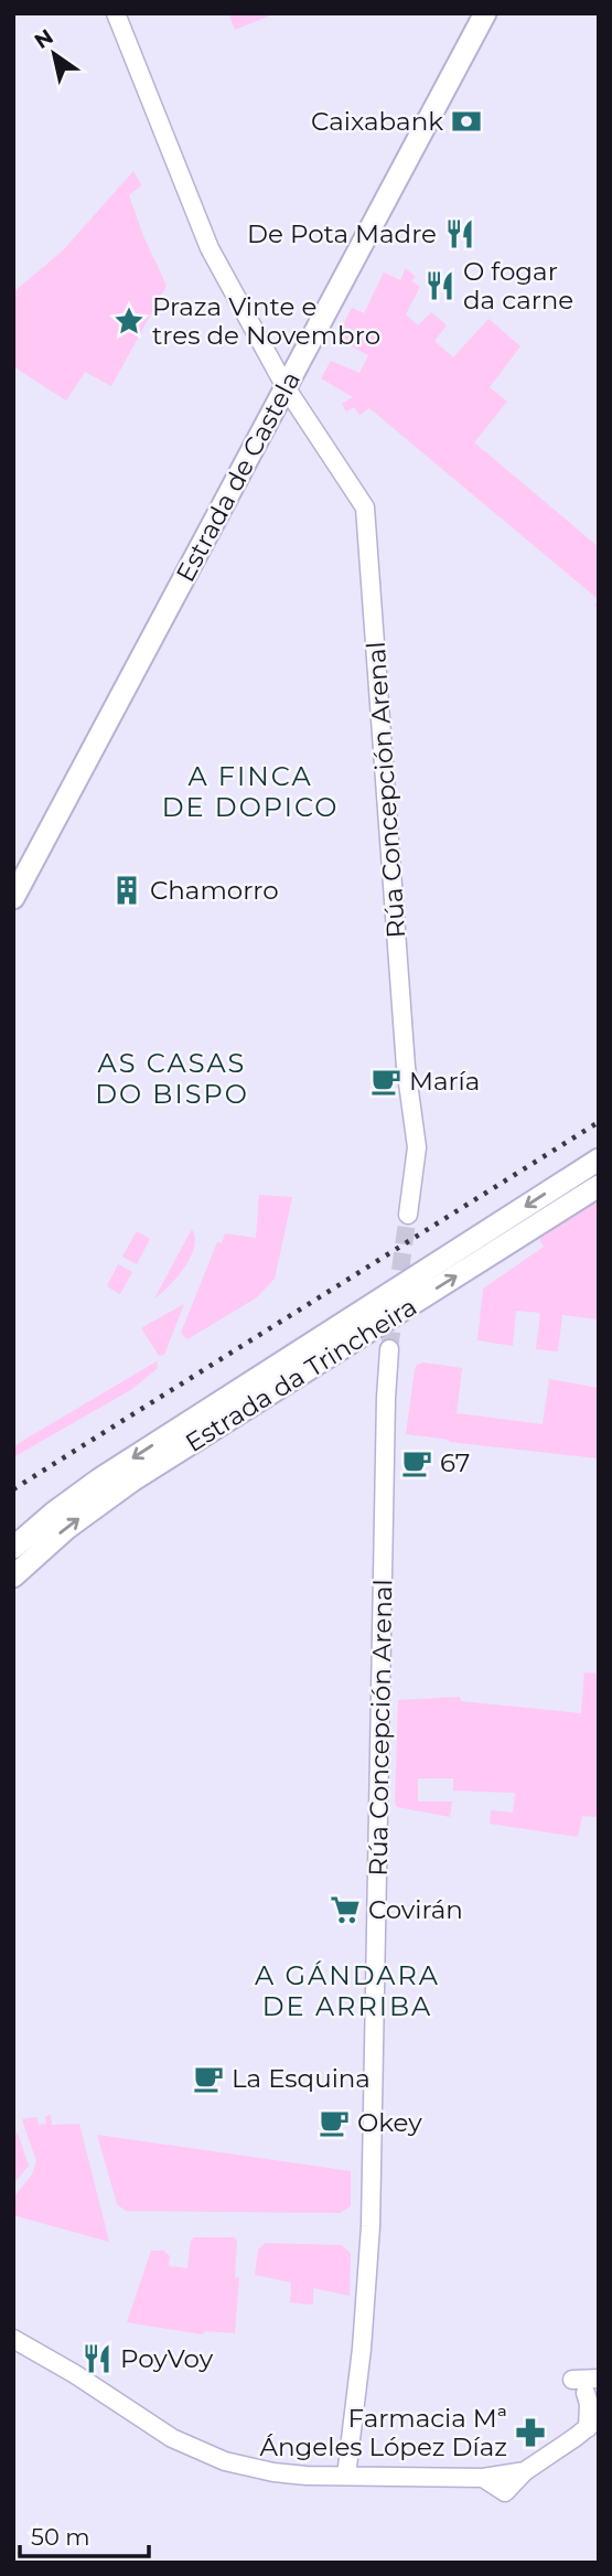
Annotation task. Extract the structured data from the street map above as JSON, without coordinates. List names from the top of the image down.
{
  "streets": {
    "main road": ["Estrada de Castela", "Estrada da Trincheira"],
    "street": ["Rúa Concepción Arenal"]
  },
  "crossings": [
    ["Estrada de Castela", "Rúa Concepción Arenal"]
  ],
  "districts": ["A FINCA DE DOPICO", "AS CASAS DO BISPO", "A GÁNDARA DE ARRIBA"],
  "places": {
    "bank": ["Caixabank"],
    "restaurant": ["De Pota Madre", "O fogar da carne", "PoyVoy"],
    "place": ["Praza Vinte e tres de Novembro"],
    "building": ["Chamorro"],
    "cafe": [
      "María",
      "67",
      "La Esquina",
      "Okey"
    ],
    "supermarket": ["Covirán"],
    "pharmacy": ["Farmacia Mª Ángeles López Díaz"]
  },
  "scale_bar": "50 m",
  "north": "top left"
}
